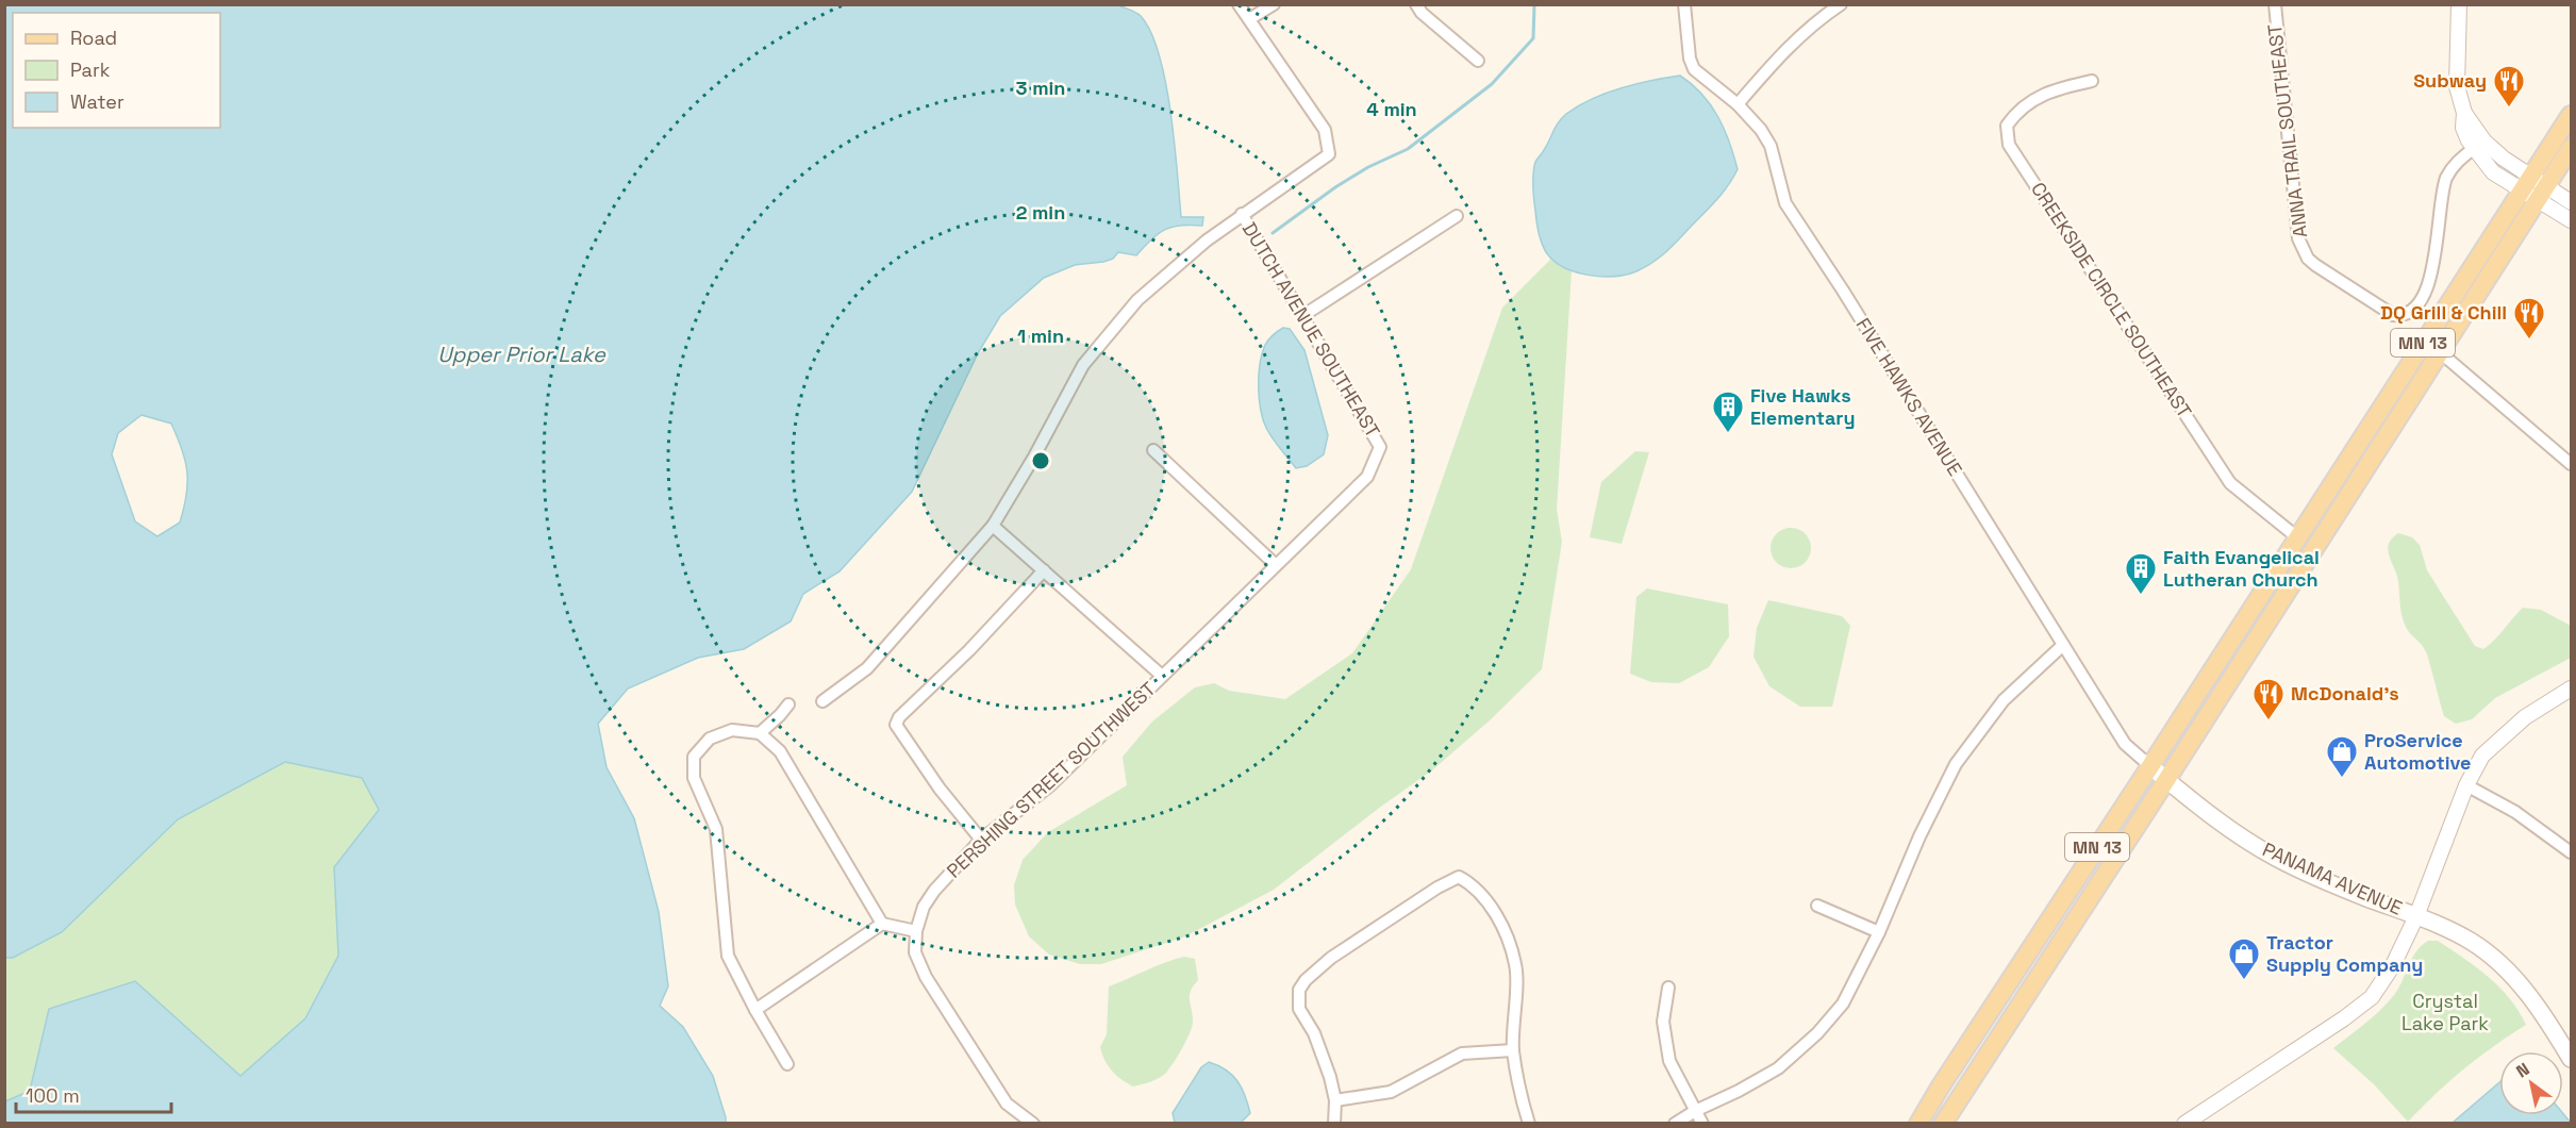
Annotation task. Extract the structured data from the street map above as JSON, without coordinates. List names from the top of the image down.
{
  "streets": {
    "main road": ["MN 13", "FIVE HAWKS AVENUE", "PANAMA AVENUE"],
    "street": [
      "ANNA TRAIL SOUTHEAST",
      "CREEKSIDE CIRCLE SOUTHEAST",
      "DUTCH AVENUE SOUTHEAST",
      "PERSHING STREET SOUTHWEST"
    ]
  },
  "crossings": [
    ["CREEKSIDE CIRCLE SOUTHEAST", "MN 13"],
    ["DUTCH AVENUE SOUTHEAST", "PERSHING STREET SOUTHWEST"],
    ["MN 13", "FIVE HAWKS AVENUE"],
    ["MN 13", "PANAMA AVENUE"],
    ["FIVE HAWKS AVENUE", "PANAMA AVENUE"]
  ],
  "water": ["Upper Prior Lake"],
  "parks": ["Crystal Lake Park"],
  "places": {
    "restaurant": ["Subway", "DQ Grill & Chill", "McDonald's"],
    "building": ["Five Hawks Elementary", "Faith Evangelical Lutheran Church"],
    "shop": ["ProService Automotive", "Tractor Supply Company"]
  },
  "legend": ["Road", "Park", "Water"],
  "scale_bar": "100 m",
  "north": "top left",
  "rings": [
    "3 min",
    "4 min",
    "2 min",
    "1 min"
  ]
}
